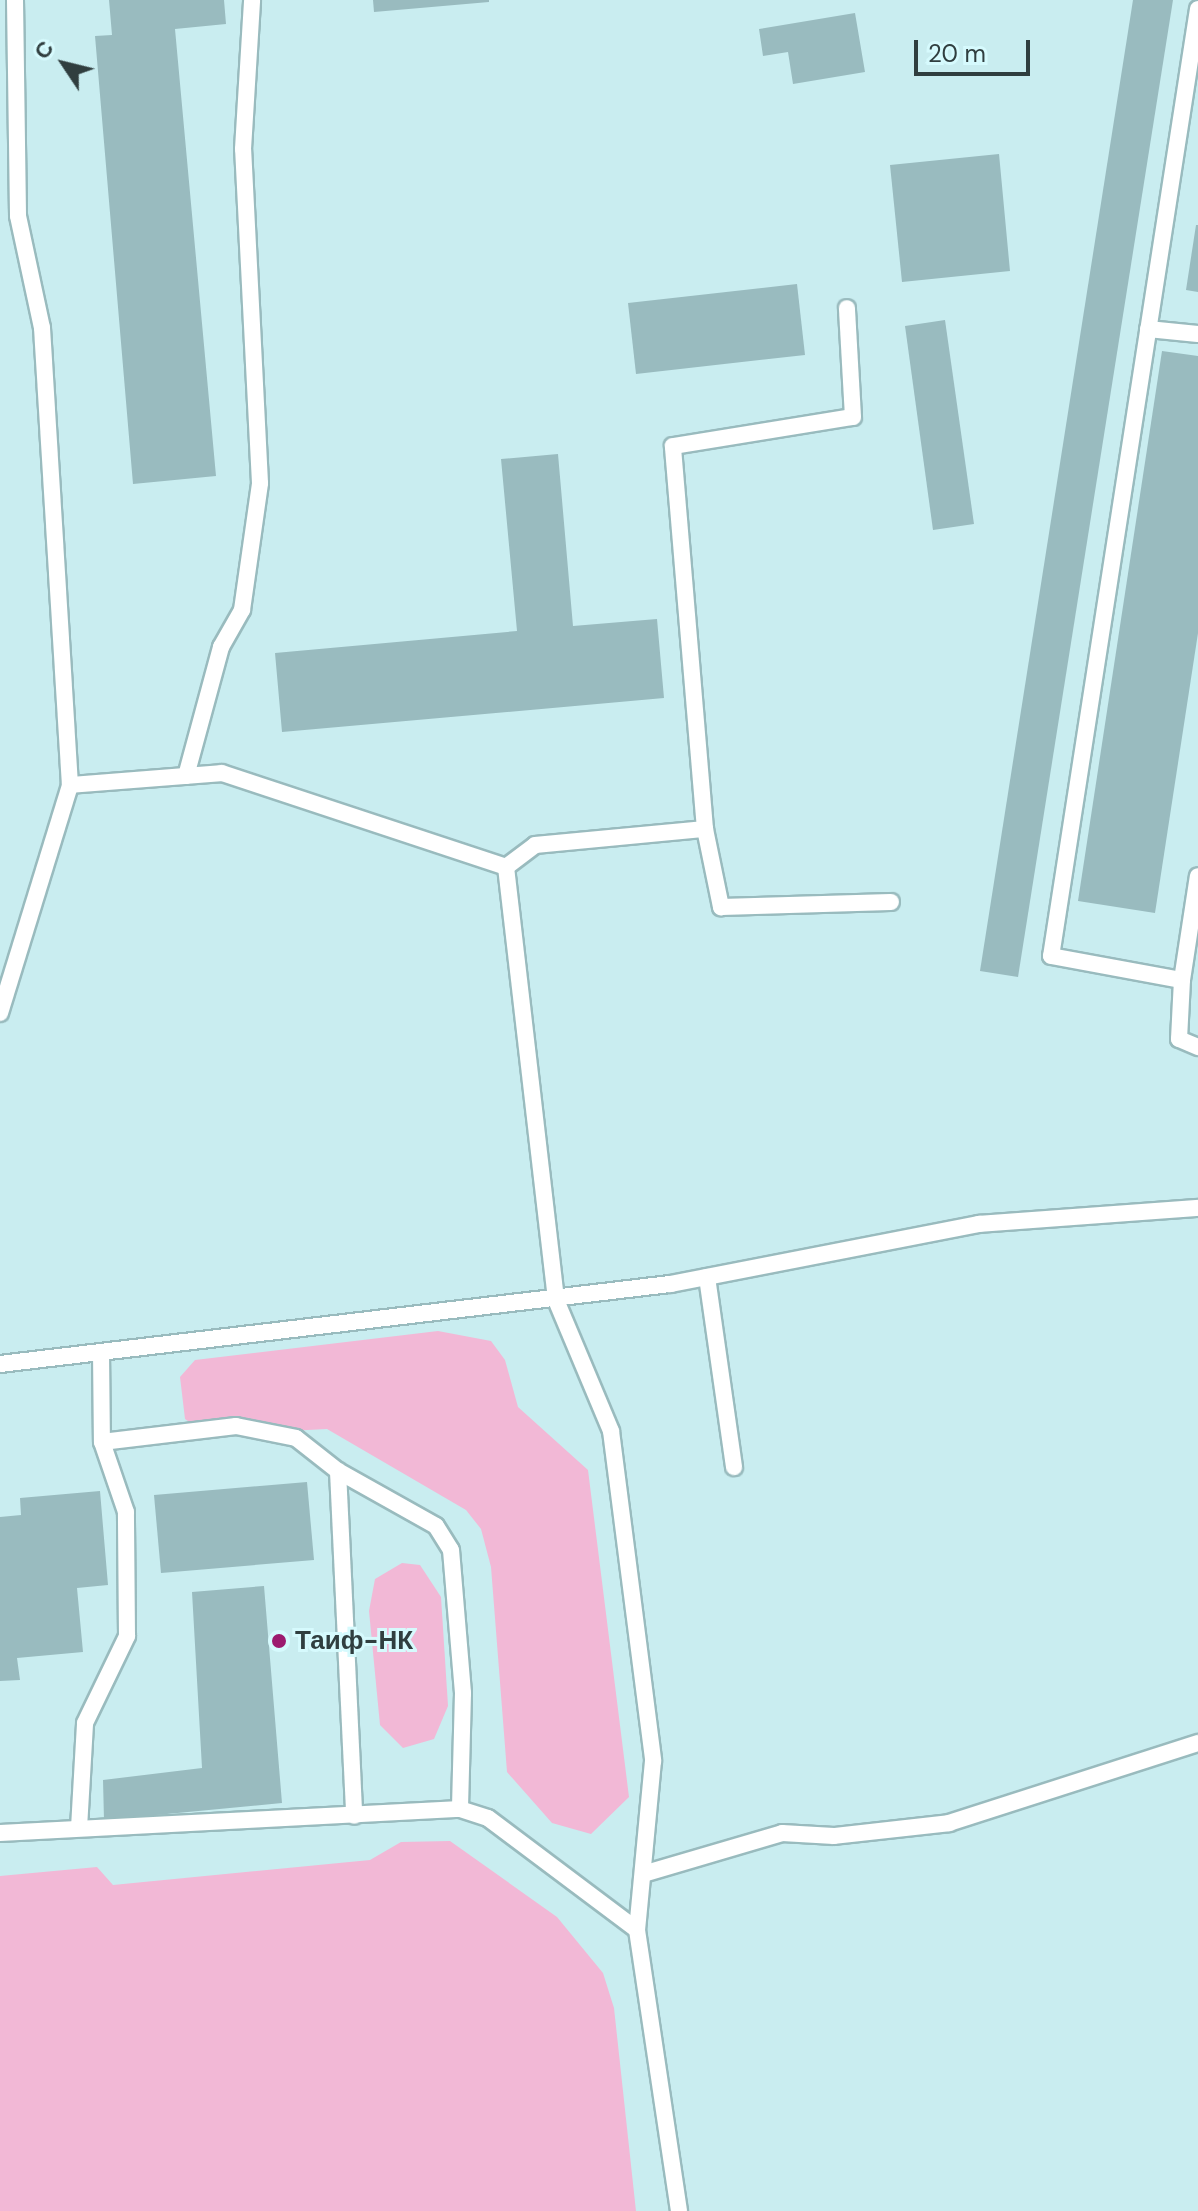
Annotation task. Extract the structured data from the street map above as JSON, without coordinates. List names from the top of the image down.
{
  "places": ["Таиф-НК"],
  "scale_bar": "20 m",
  "north": "top left"
}
